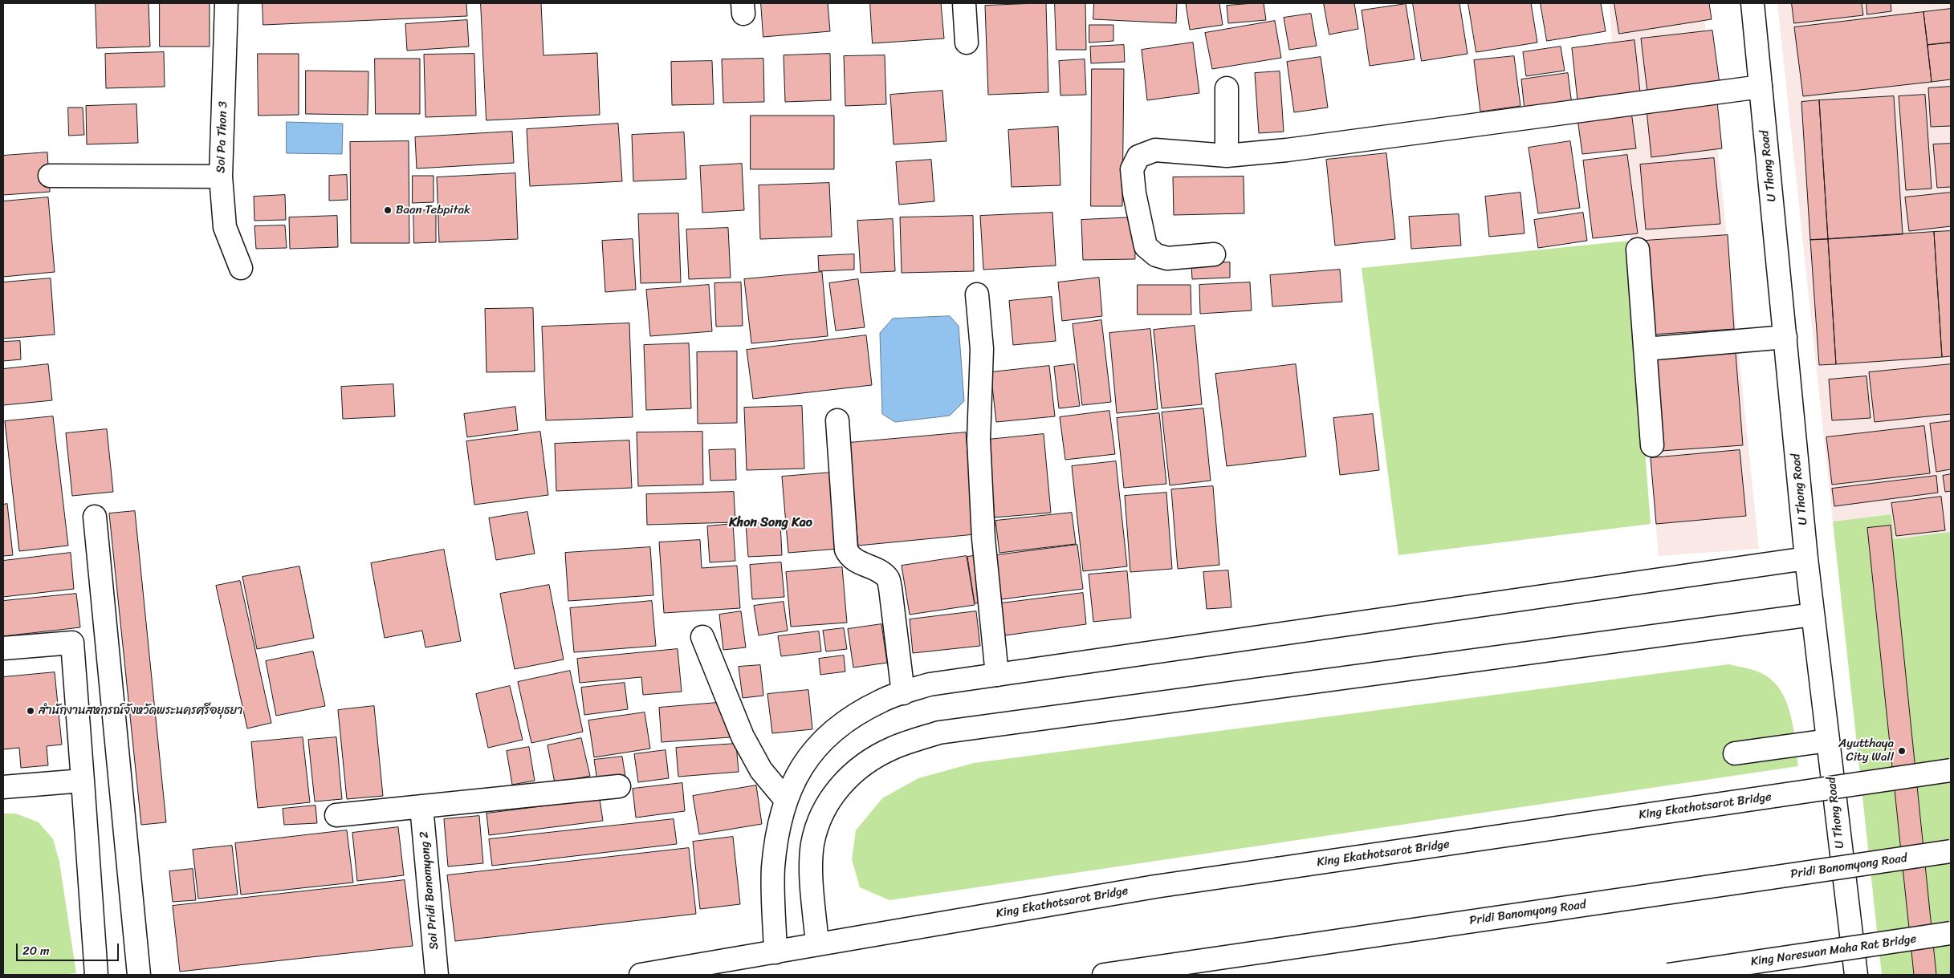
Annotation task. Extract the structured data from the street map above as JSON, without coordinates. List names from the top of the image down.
{
  "streets": {
    "main road": [
      "Soi Pa Thon 3",
      "U Thong Road",
      "King Ekathotsarot Bridge",
      "Pridi Banomyong Road",
      "Soi Pridi Banomyong 2",
      "King Naresuan Maha Rat Bridge"
    ]
  },
  "districts": ["Khon Song Kao"],
  "places": ["Baan Tebpitak", "สํานักงานสหกรณ์จังหวัดพระนครศรีอยุธยา", "Ayutthaya City Wall"],
  "scale_bar": "20 m"
}
